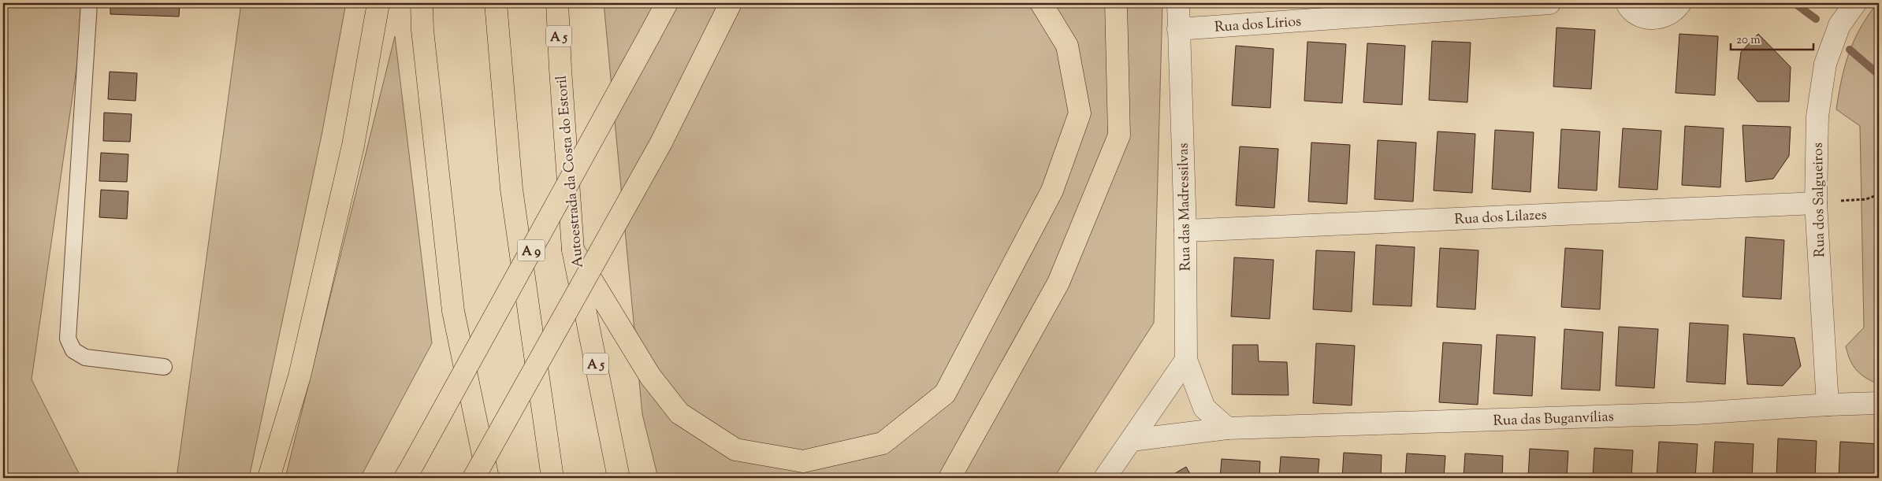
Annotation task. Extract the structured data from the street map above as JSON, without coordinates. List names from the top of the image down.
{
  "streets": {
    "highway": ["A 5", "Autoestrada da Costa do Estoril", "A 9"],
    "street": [
      "Rua dos Lírios",
      "Rua dos Salgueiros",
      "Rua das Madressilvas",
      "Rua dos Lilazes",
      "Rua das Buganvílias"
    ]
  },
  "crossings": [
    ["Rua dos Lírios", "Rua das Madressilvas"],
    ["Rua dos Salgueiros", "Rua dos Lilazes"],
    ["Rua dos Salgueiros", "Rua das Buganvílias"],
    ["Rua das Madressilvas", "Rua dos Lilazes"],
    ["Rua das Madressilvas", "Rua das Buganvílias"]
  ],
  "scale_bar": "20 m"
}
